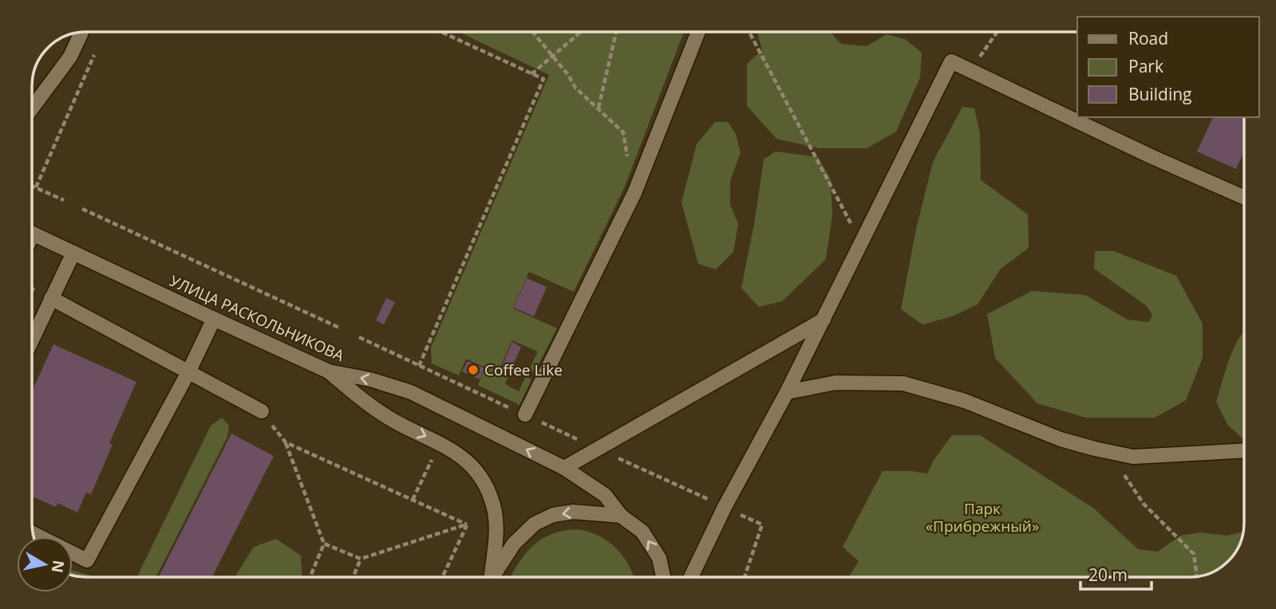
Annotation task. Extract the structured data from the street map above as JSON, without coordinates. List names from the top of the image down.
{
  "streets": {
    "street": ["УЛИЦА РАСКОЛЬНИКОВА"]
  },
  "one_way": ["УЛИЦА РАСКОЛЬНИКОВА"],
  "parks": ["Парк «Прибрежный»"],
  "places": ["Coffee Like"],
  "legend": ["Road", "Park", "Building"],
  "scale_bar": "20 m",
  "north": "right"
}
